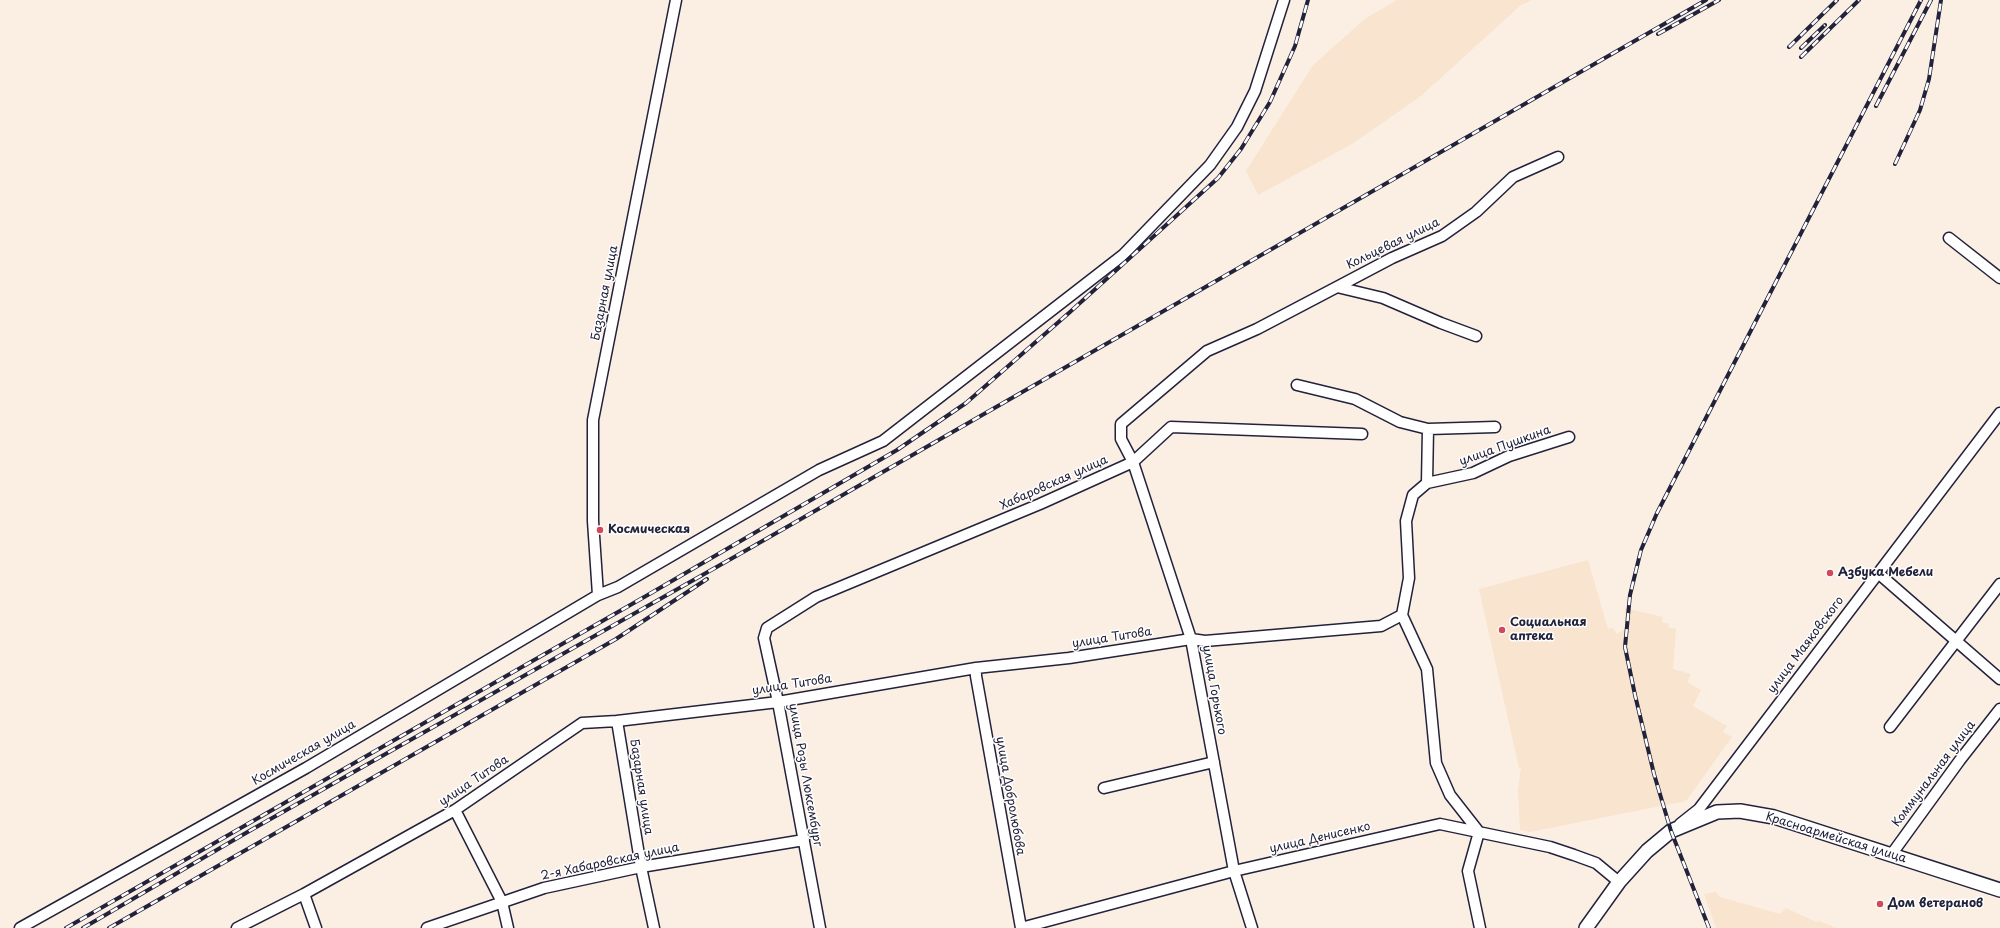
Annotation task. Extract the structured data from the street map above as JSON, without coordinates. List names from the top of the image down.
{
  "streets": {
    "street": [
      "Кольцевая улица",
      "Базарная улица",
      "улица Пушкина",
      "Хабаровская улица",
      "улица Титова",
      "улица Маяковского",
      "улица Горького",
      "Космическая улица",
      "Коммунальная улица",
      "улица Розы Люксембург",
      "улица Добролюбова",
      "улица Денисенко",
      "Красноармейская улица",
      "2-я Хабаровская улица"
    ]
  },
  "crossings": [
    ["Кольцевая улица", "улица Горького"],
    ["Базарная улица", "улица Титова"],
    ["Базарная улица", "Космическая улица"],
    ["Базарная улица", "2-я Хабаровская улица"],
    ["Хабаровская улица", "улица Горького"],
    ["Хабаровская улица", "улица Розы Люксембург"],
    ["улица Титова", "улица Горького"],
    ["улица Титова", "улица Розы Люксембург"],
    ["улица Титова", "улица Добролюбова"],
    ["улица Маяковского", "Красноармейская улица"],
    ["улица Горького", "улица Денисенко"],
    ["Коммунальная улица", "Красноармейская улица"],
    ["улица Розы Люксембург", "2-я Хабаровская улица"],
    ["улица Добролюбова", "улица Денисенко"],
    ["улица Денисенко", "Красноармейская улица"]
  ],
  "places": [
    "Космическая",
    "Азбука Мебели",
    "Социальная аптека",
    "Дом ветеранов"
  ]
}
